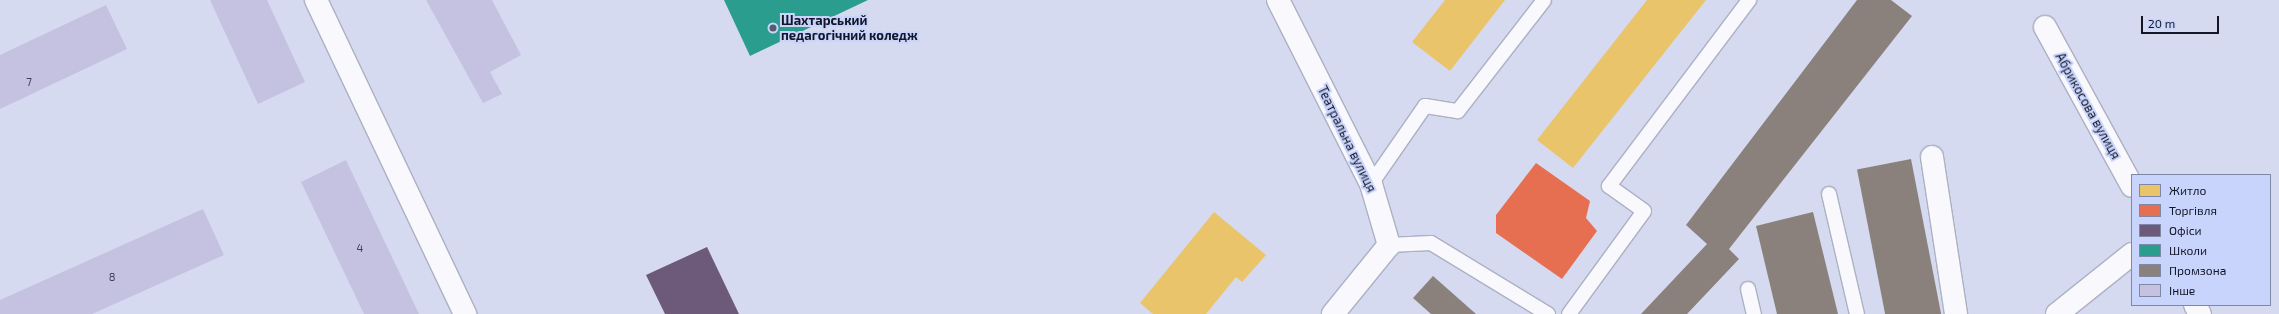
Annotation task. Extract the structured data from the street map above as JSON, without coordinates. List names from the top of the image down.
{
  "streets": {
    "street": ["Абрикосова вулиця", "Театральна вулиця"]
  },
  "places": ["Шахтарський педагогічний коледж"],
  "house_numbers": ["7", "4", "8"],
  "legend": [
    "Житло",
    "Торгівля",
    "Офіси",
    "Школи",
    "Промзона",
    "Інше"
  ],
  "scale_bar": "20 m"
}
